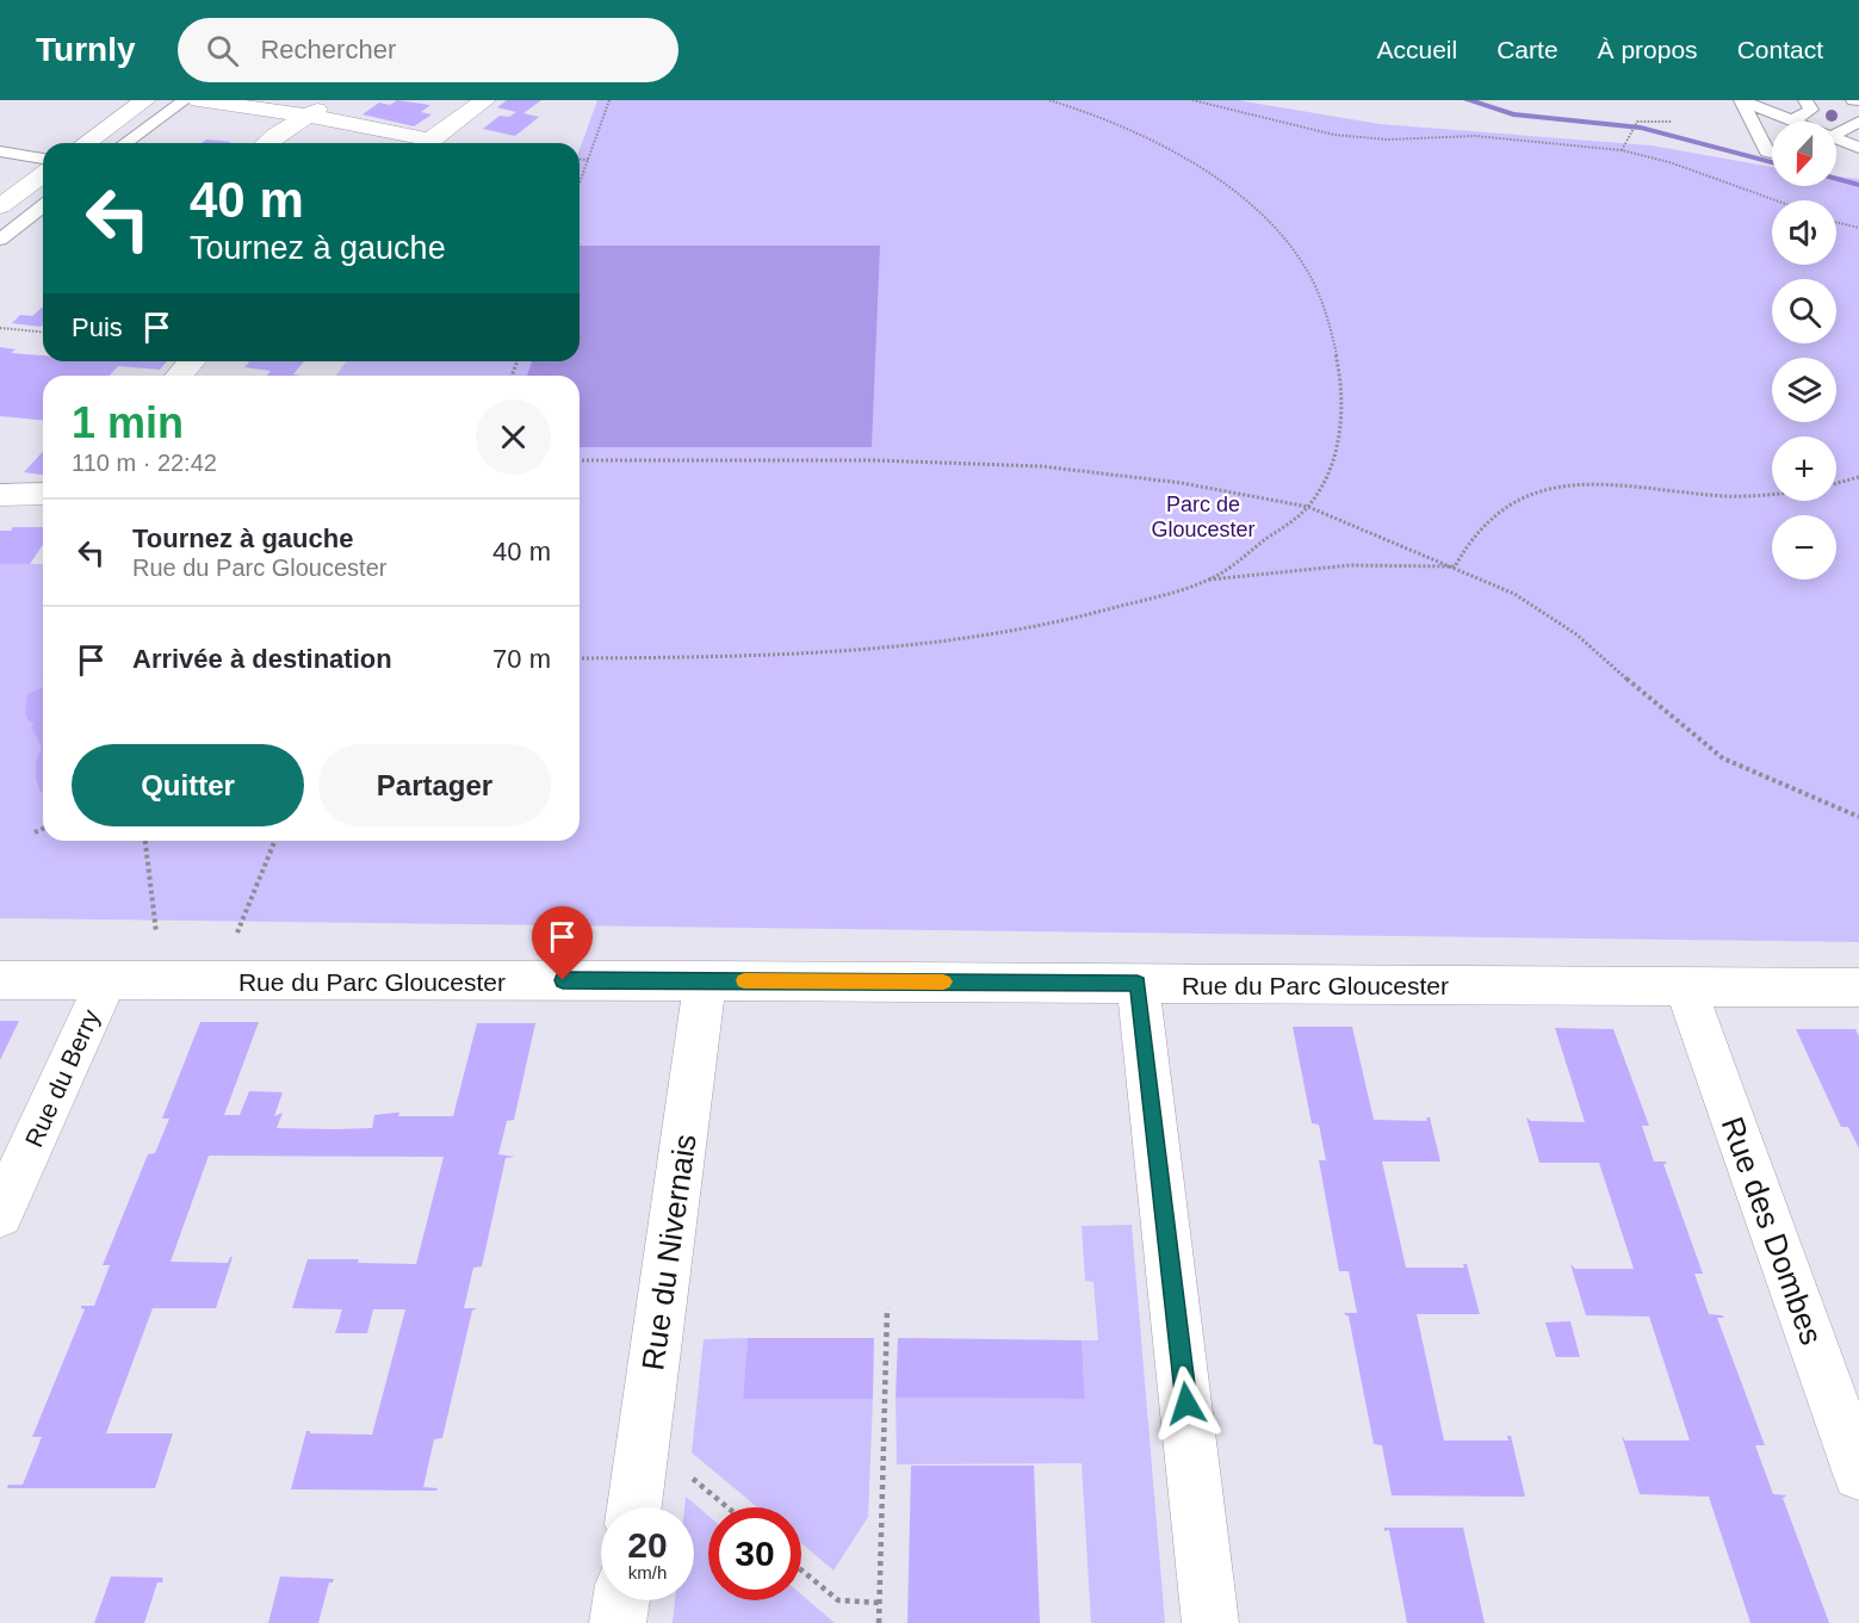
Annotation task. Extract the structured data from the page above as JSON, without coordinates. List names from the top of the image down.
{
  "streets": {
    "street": [
      "Rue du Parc Gloucester",
      "Rue du Berry",
      "Rue des Dombes",
      "Rue du Nivernais"
    ]
  },
  "crossings": [
    ["Rue du Parc Gloucester", "Rue du Berry"],
    ["Rue du Parc Gloucester", "Rue des Dombes"],
    ["Rue du Parc Gloucester", "Rue du Nivernais"]
  ],
  "parks": ["Parc de Gloucester"],
  "north": "bottom",
  "page": {
    "header": "Turnly",
    "search": "Rechercher",
    "nav": [
      "Accueil",
      "Carte",
      "À propos",
      "Contact"
    ],
    "map_buttons": ["+", "−"],
    "turn": ["40 m", "Tournez à gauche"],
    "then": "Puis",
    "heading": ["1 min", "110 m · 22:42"],
    "list": [
      {
        "name": "Tournez à gauche",
        "note": "Rue du Parc Gloucester",
        "value": "40 m"
      },
      {
        "name": "Arrivée à destination",
        "value": "70 m"
      }
    ],
    "buttons": ["Quitter", "Partager"],
    "speed": "20 km/h",
    "limit": "30"
  }
}
